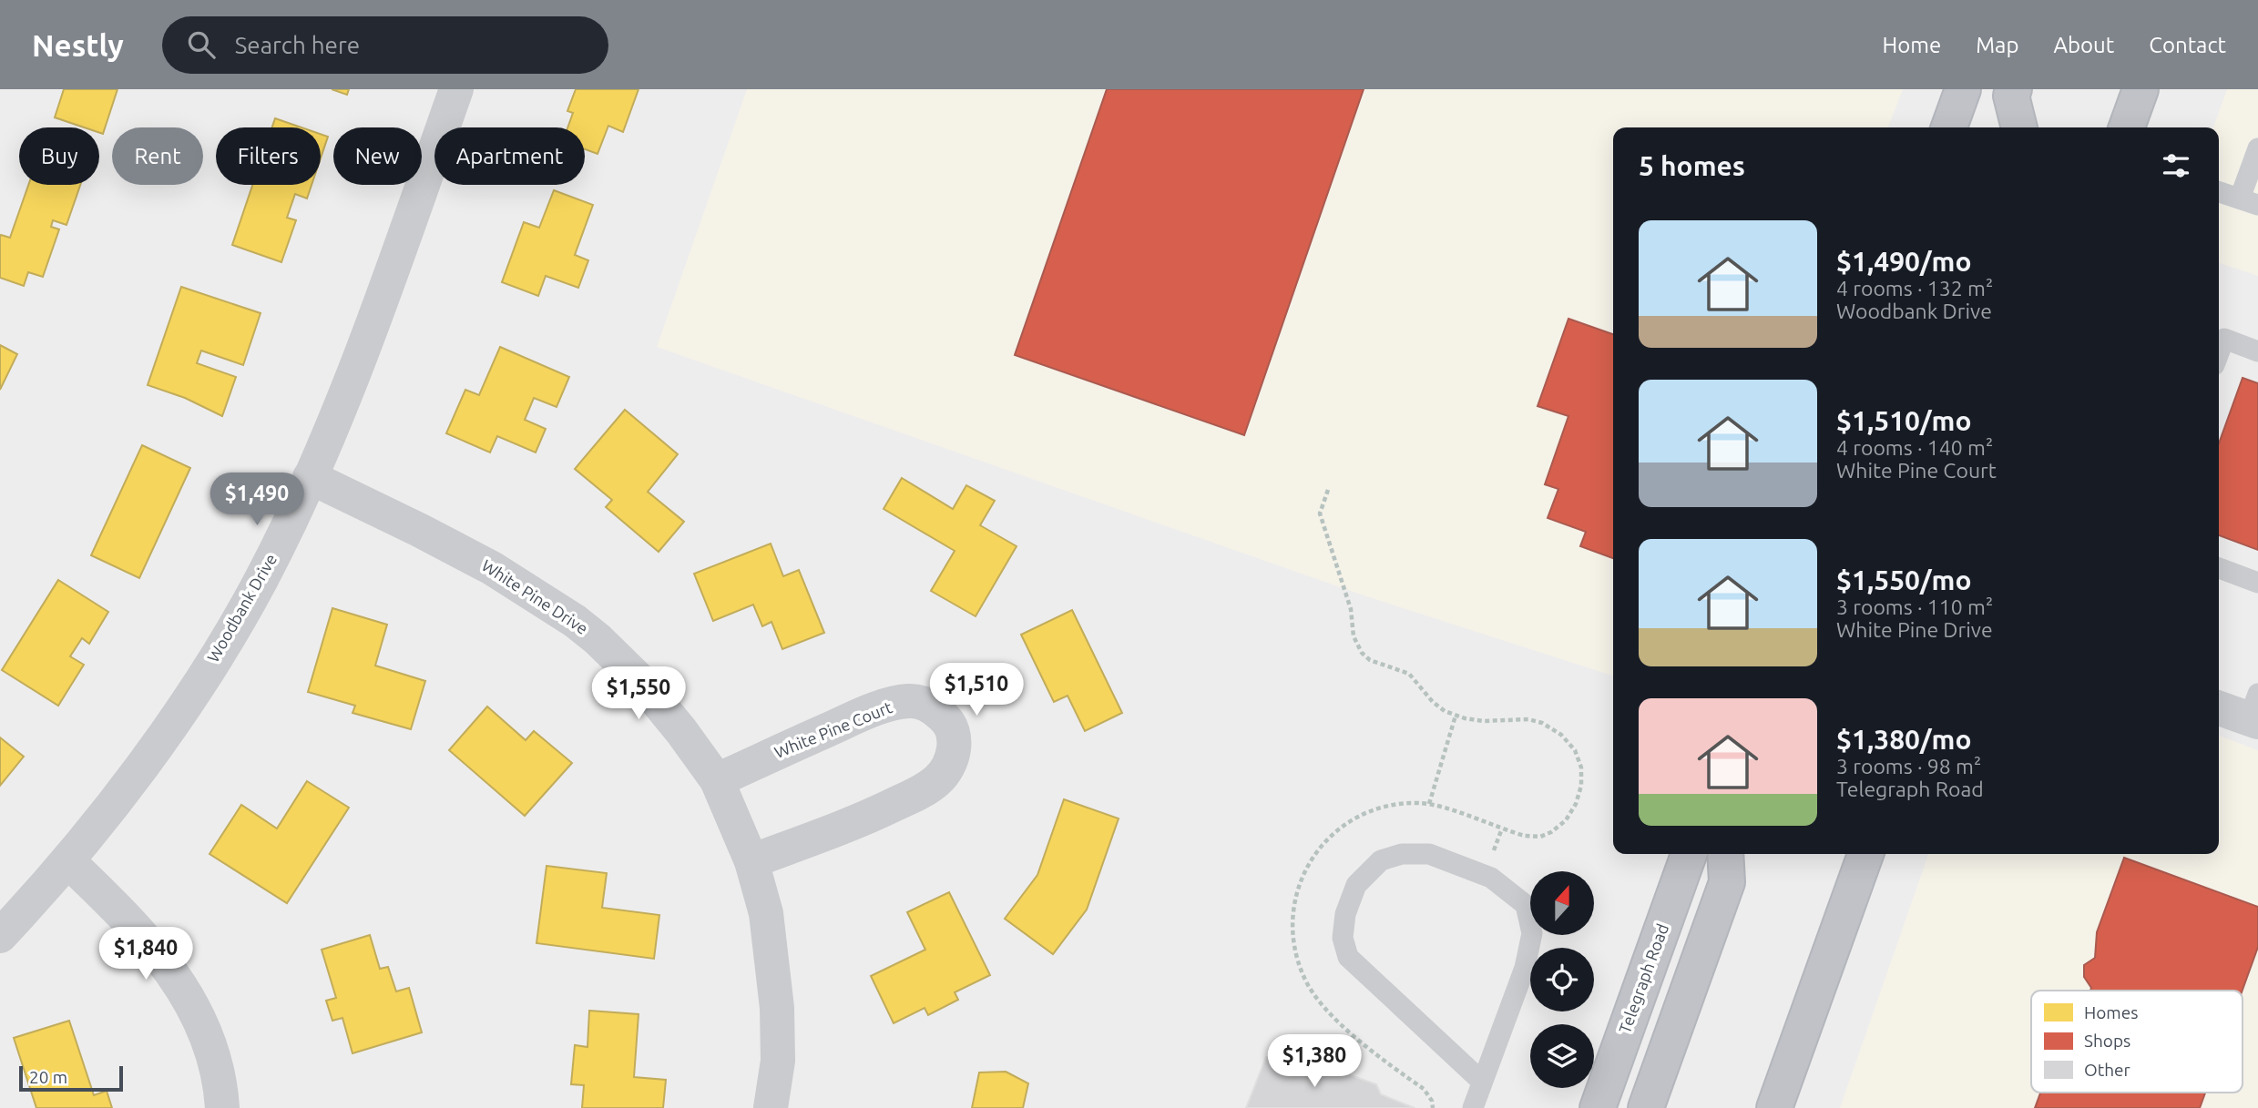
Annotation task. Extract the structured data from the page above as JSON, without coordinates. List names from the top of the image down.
{
  "streets": {
    "highway": ["Telegraph Road"],
    "street": ["White Pine Drive", "Woodbank Drive", "White Pine Court"]
  },
  "crossings": [
    ["White Pine Drive", "Woodbank Drive"],
    ["White Pine Drive", "White Pine Court"]
  ],
  "legend": ["Homes", "Shops", "Other"],
  "scale_bar": "20 m",
  "north": "top",
  "page": {
    "header": "Nestly",
    "search": "Search here",
    "nav": [
      "Home",
      "Map",
      "About",
      "Contact"
    ],
    "chip": [
      "Buy",
      "Rent",
      "Filters",
      "New",
      "Apartment"
    ],
    "heading": "5 homes",
    "list": [
      {
        "name": "$1,490/mo",
        "note": "4 rooms · 132 m² · Woodbank Drive"
      },
      {
        "name": "$1,510/mo",
        "note": "4 rooms · 140 m² · White Pine Court"
      },
      {
        "name": "$1,550/mo",
        "note": "3 rooms · 110 m² · White Pine Drive"
      },
      {
        "name": "$1,380/mo",
        "note": "3 rooms · 98 m² · Telegraph Road"
      }
    ],
    "price": [
      "$1,490",
      "$1,510",
      "$1,550",
      "$1,840",
      "$1,380"
    ],
    "scale": "20 m"
  }
}
